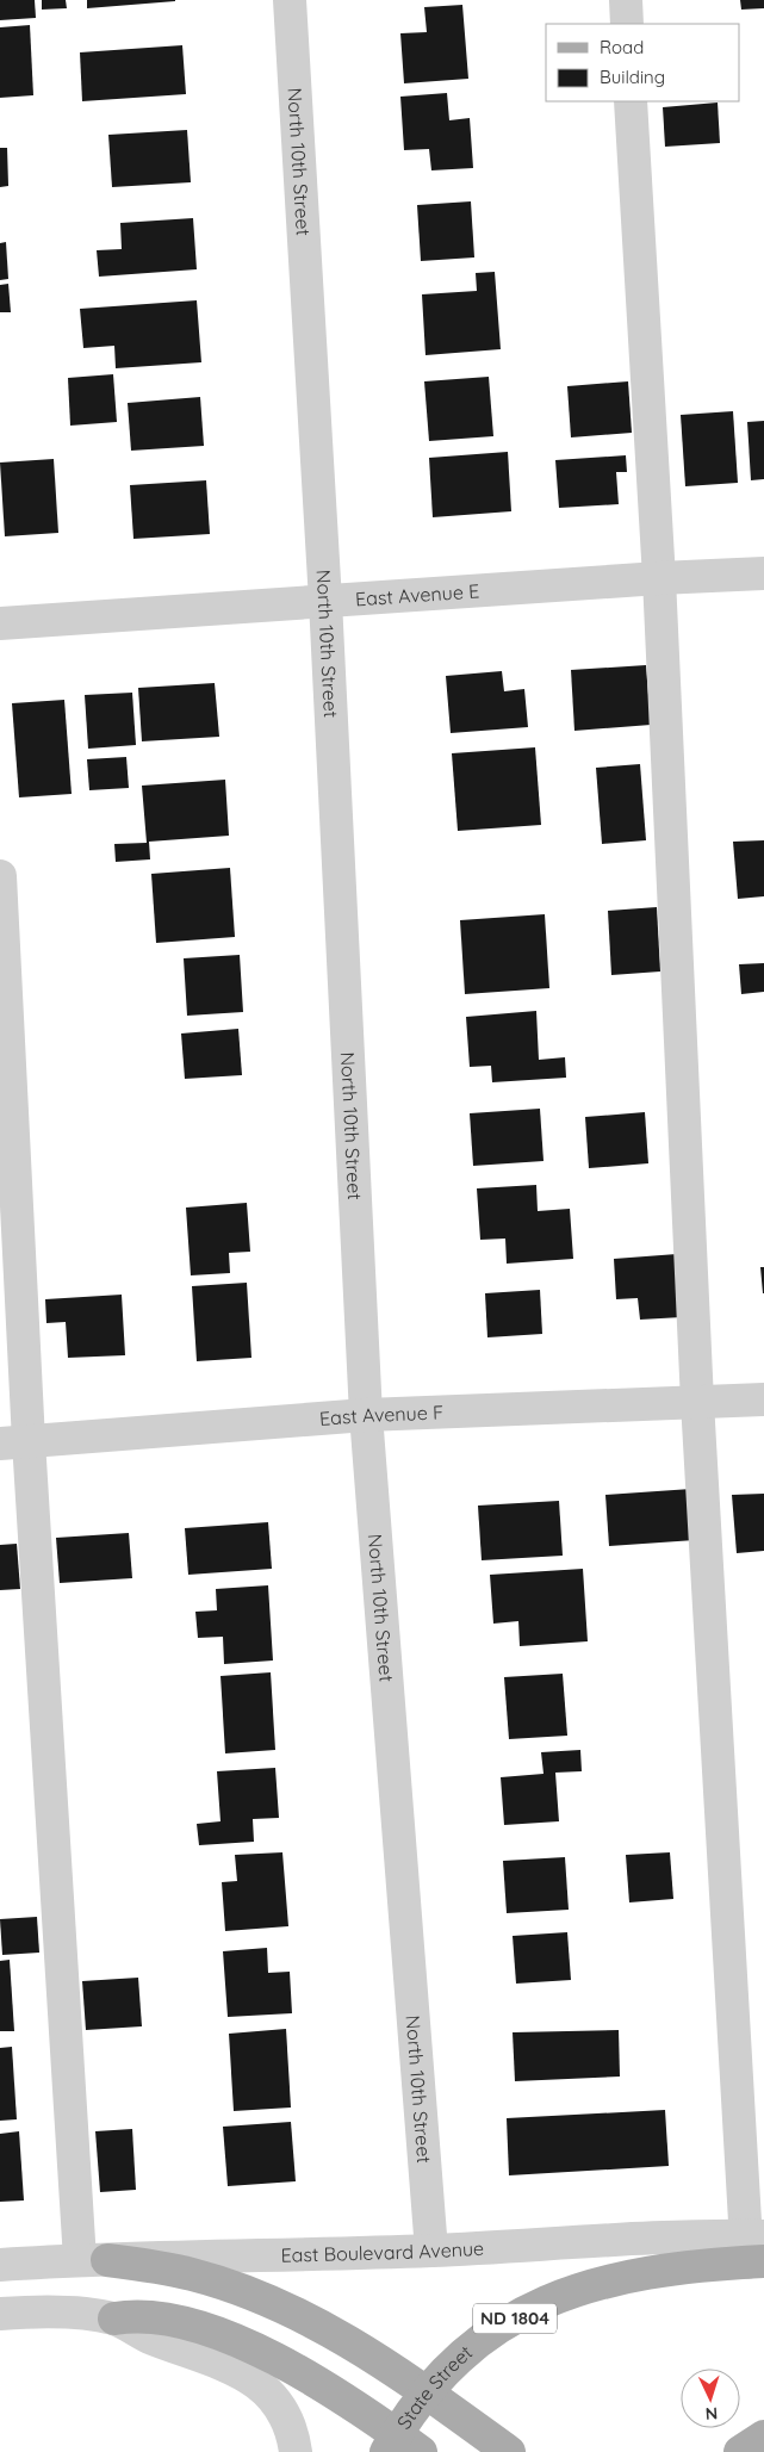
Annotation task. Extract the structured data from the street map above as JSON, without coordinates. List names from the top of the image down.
{
  "streets": {
    "main road": ["ND 1804", "State Street"],
    "street": [
      "North 10th Street",
      "East Avenue E",
      "East Avenue F",
      "East Boulevard Avenue"
    ]
  },
  "crossings": [
    ["North 10th Street", "East Avenue E"],
    ["North 10th Street", "East Avenue F"],
    ["North 10th Street", "East Boulevard Avenue"],
    ["East Boulevard Avenue", "State Street"]
  ],
  "legend": ["Road", "Building"],
  "north": "bottom"
}
